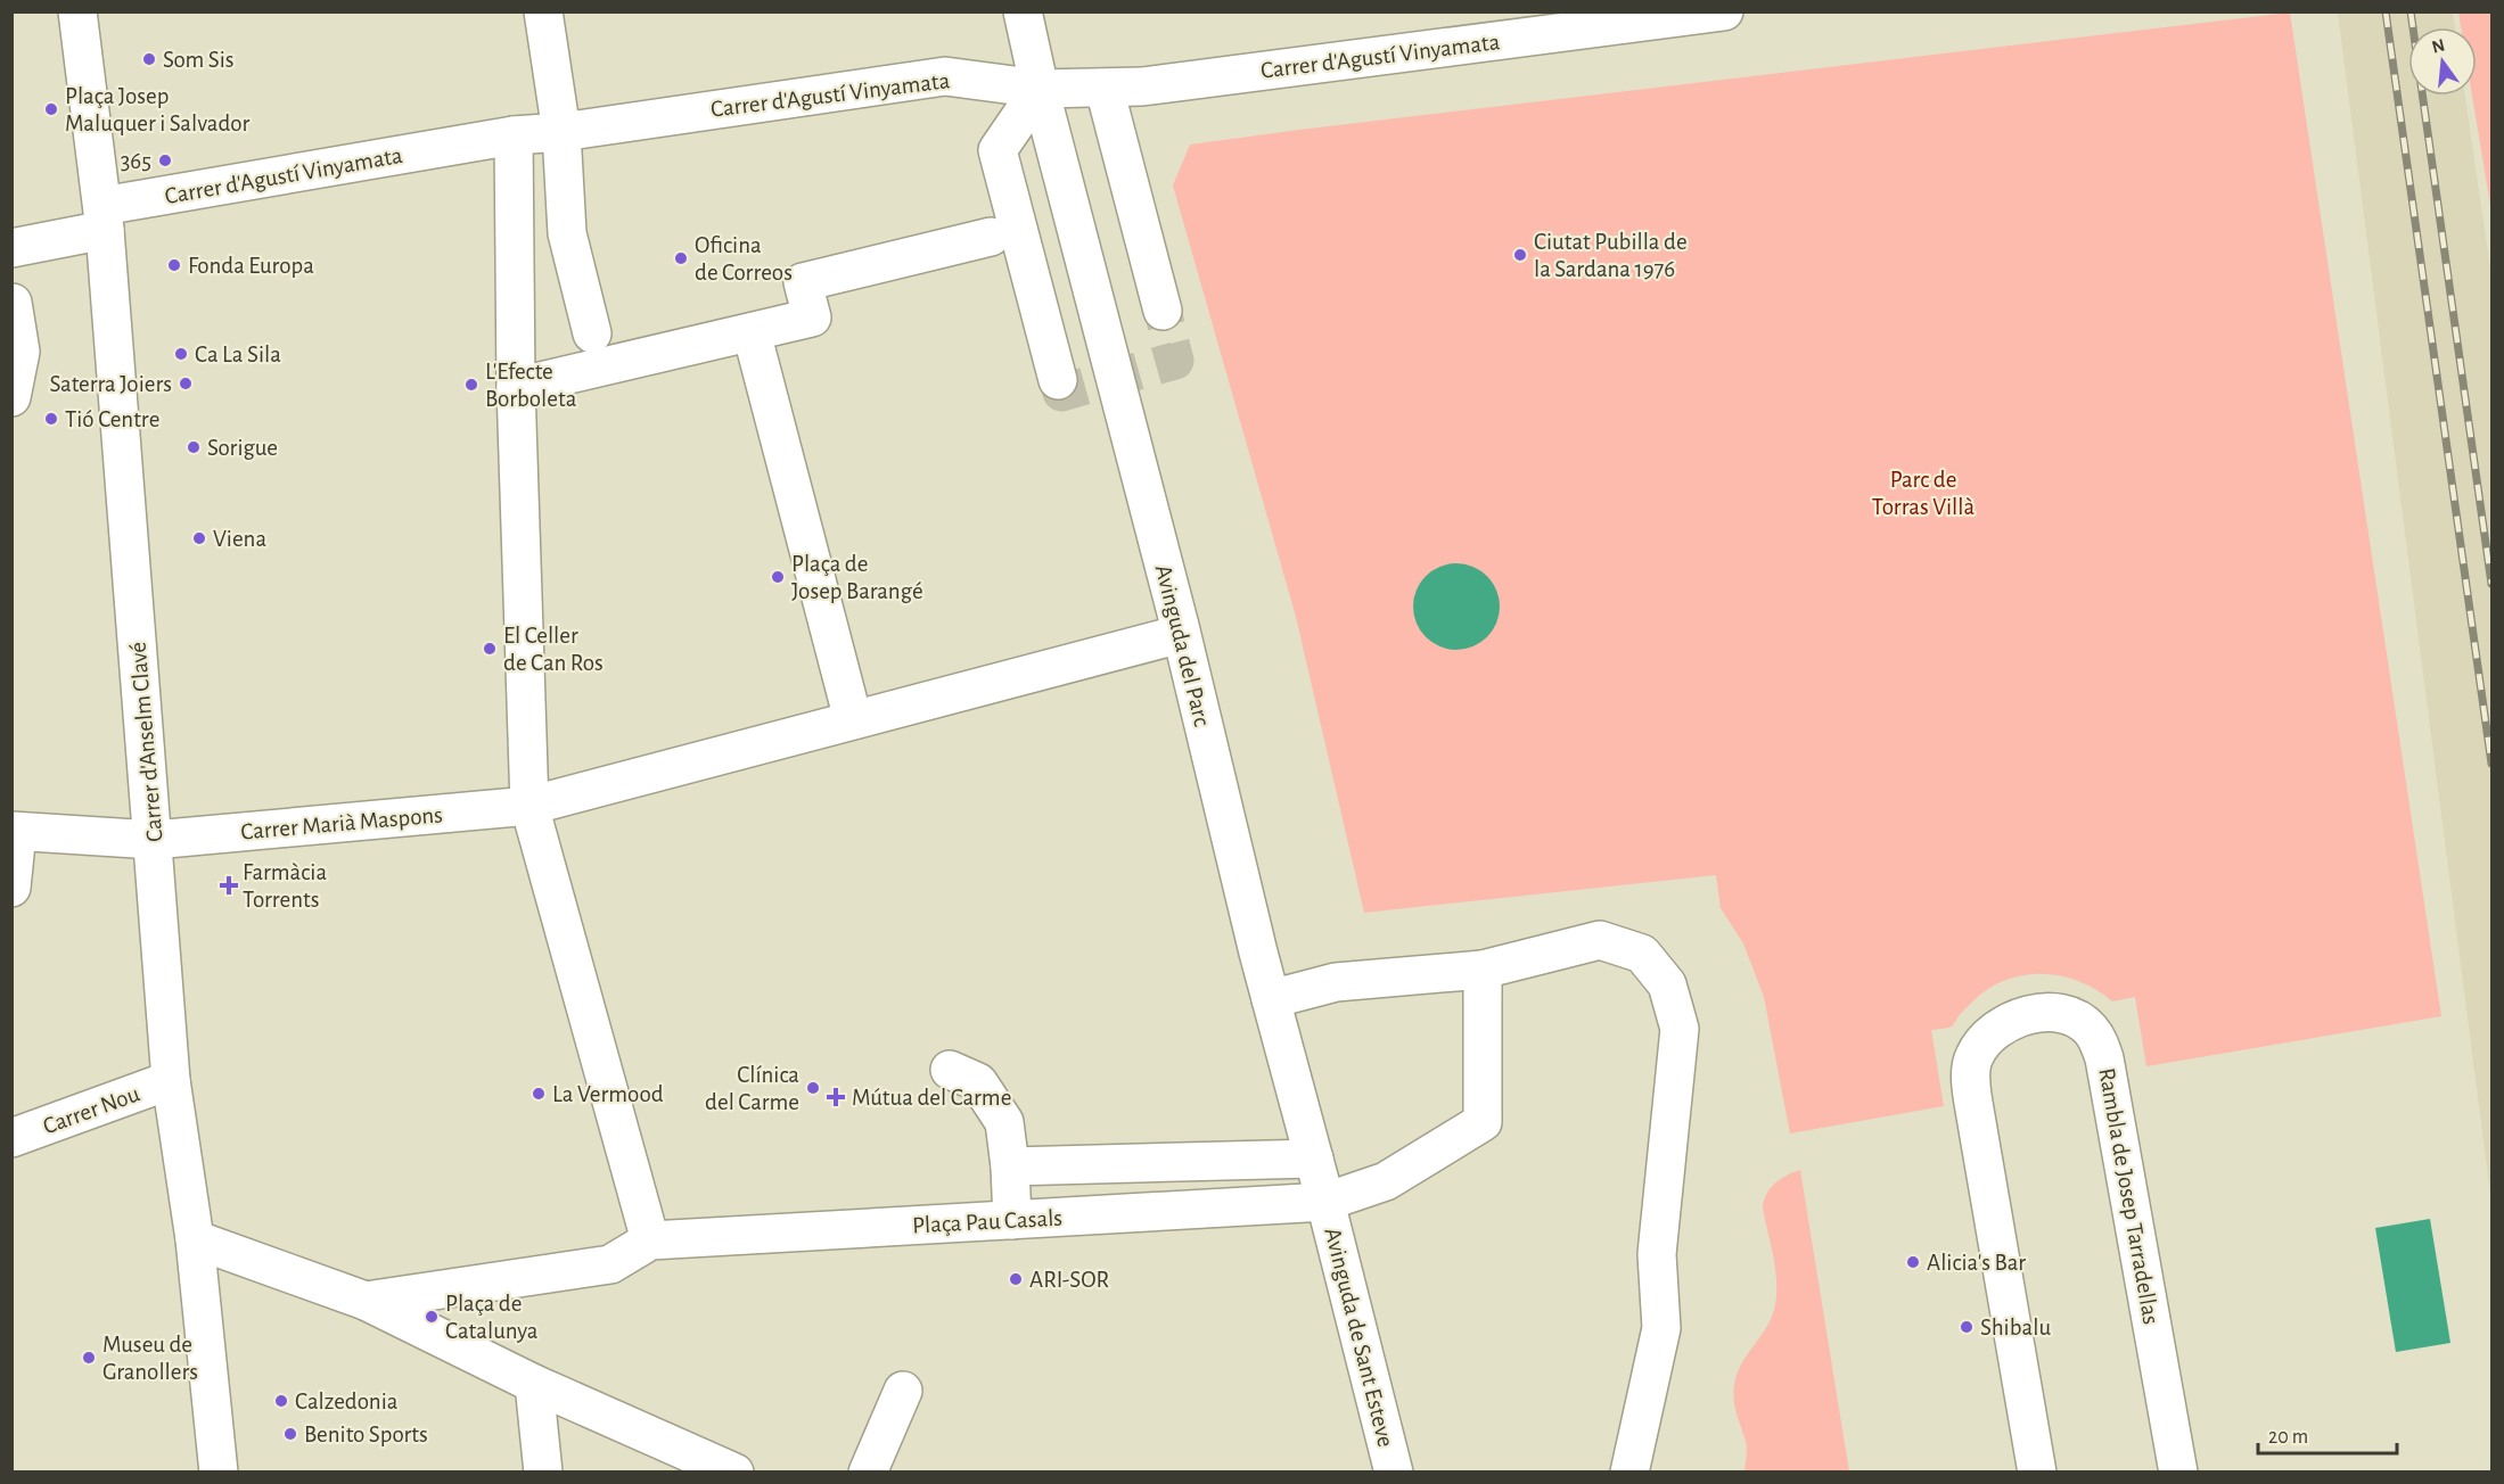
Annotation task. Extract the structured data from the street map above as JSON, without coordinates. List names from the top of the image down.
{
  "streets": {
    "street": [
      "Carrer d'Agustí Vinyamata",
      "Avinguda del Parc",
      "Carrer d'Anselm Clavé",
      "Carrer Marià Maspons",
      "Carrer Nou",
      "Rambla de Josep Tarradellas",
      "Plaça Pau Casals",
      "Avinguda de Sant Esteve"
    ]
  },
  "crossings": [
    ["Carrer d'Agustí Vinyamata", "Avinguda del Parc"],
    ["Carrer d'Agustí Vinyamata", "Carrer d'Anselm Clavé"],
    ["Avinguda del Parc", "Plaça Pau Casals"],
    ["Avinguda del Parc", "Avinguda de Sant Esteve"],
    ["Carrer d'Anselm Clavé", "Carrer Marià Maspons"],
    ["Carrer d'Anselm Clavé", "Carrer Nou"],
    ["Plaça Pau Casals", "Avinguda de Sant Esteve"]
  ],
  "parks": ["Parc de Torras Villà"],
  "places": {
    "other": [
      "Som Sis",
      "Plaça Josep Maluquer i Salvador",
      "365",
      "Ciutat Pubilla de la Sardana 1976",
      "Oficina de Correos",
      "Fonda Europa",
      "Ca La Sila",
      "Saterra Joiers",
      "L'Efecte Borboleta",
      "Tió Centre",
      "Sorigue",
      "Viena",
      "Plaça de Josep Barangé",
      "El Celler de Can Ros",
      "Clínica del Carme",
      "La Vermood",
      "Alicia's Bar",
      "ARI-SOR",
      "Plaça de Catalunya",
      "Shibalu",
      "Museu de Granollers",
      "Calzedonia",
      "Benito Sports"
    ],
    "health": ["Farmàcia Torrents", "Mútua del Carme"]
  },
  "scale_bar": "20 m",
  "north": "top"
}
